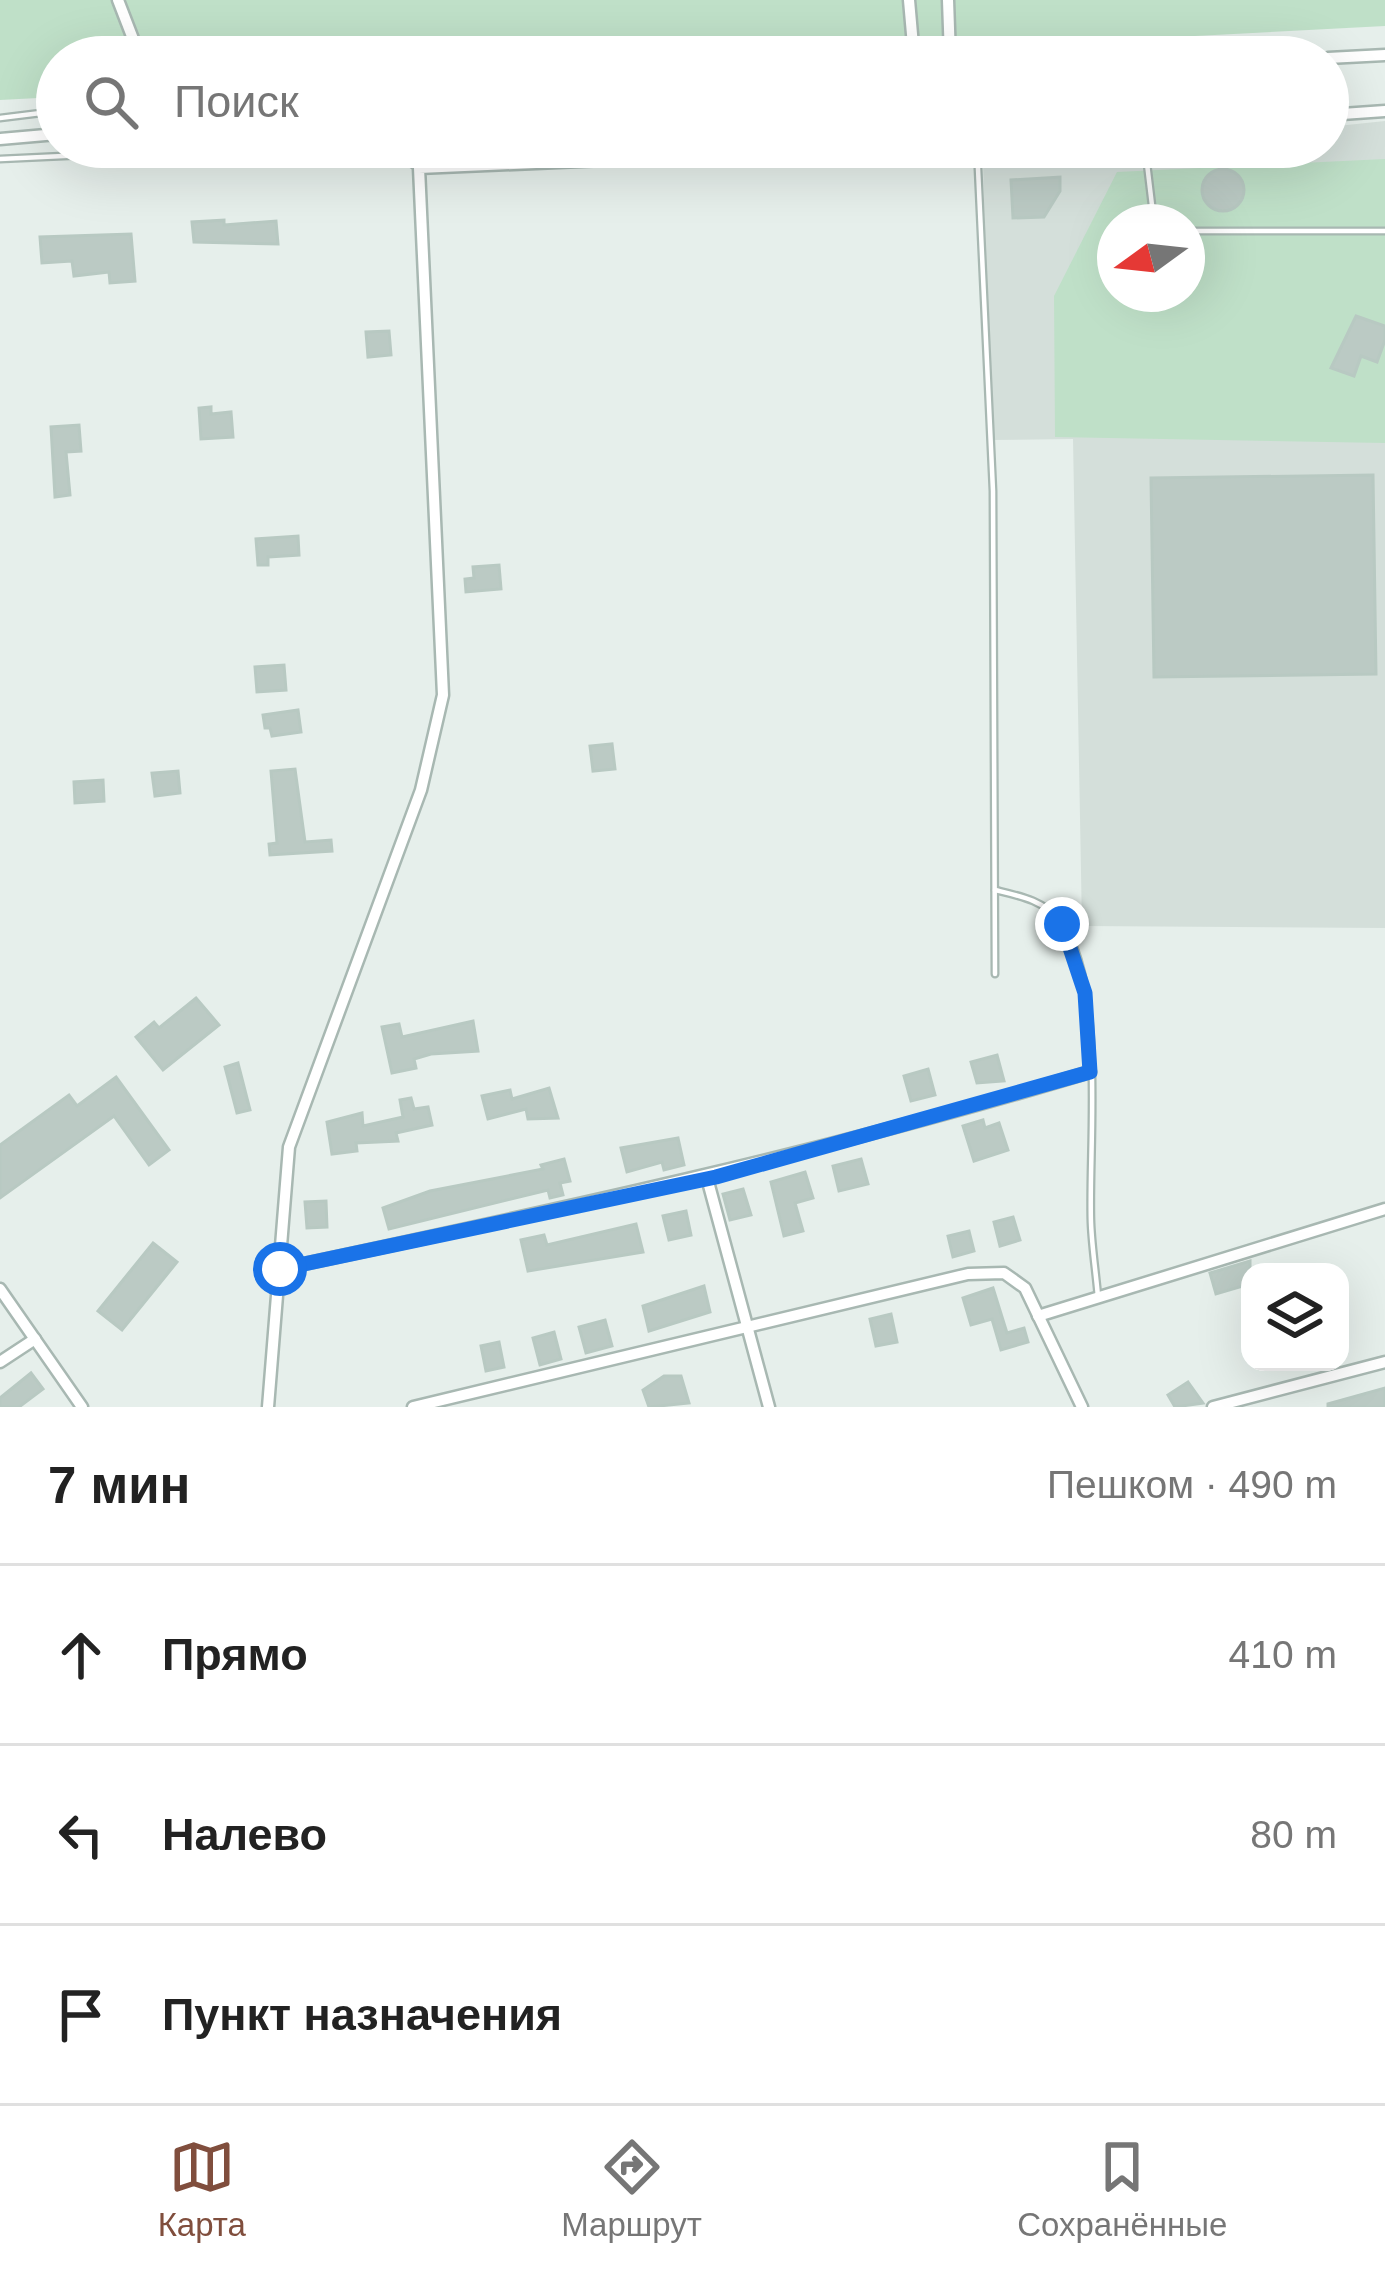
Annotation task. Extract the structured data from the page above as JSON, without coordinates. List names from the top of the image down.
{
  "north": "left",
  "page": {
    "search": "Поиск",
    "heading": ["7 мин", "Пешком · 490 m"],
    "list": [
      ["Прямо", "410 m"],
      ["Налево", "80 m"],
      "Пункт назначения"
    ],
    "nav": ["Карта", "Маршрут", "Сохранённые"]
  }
}
